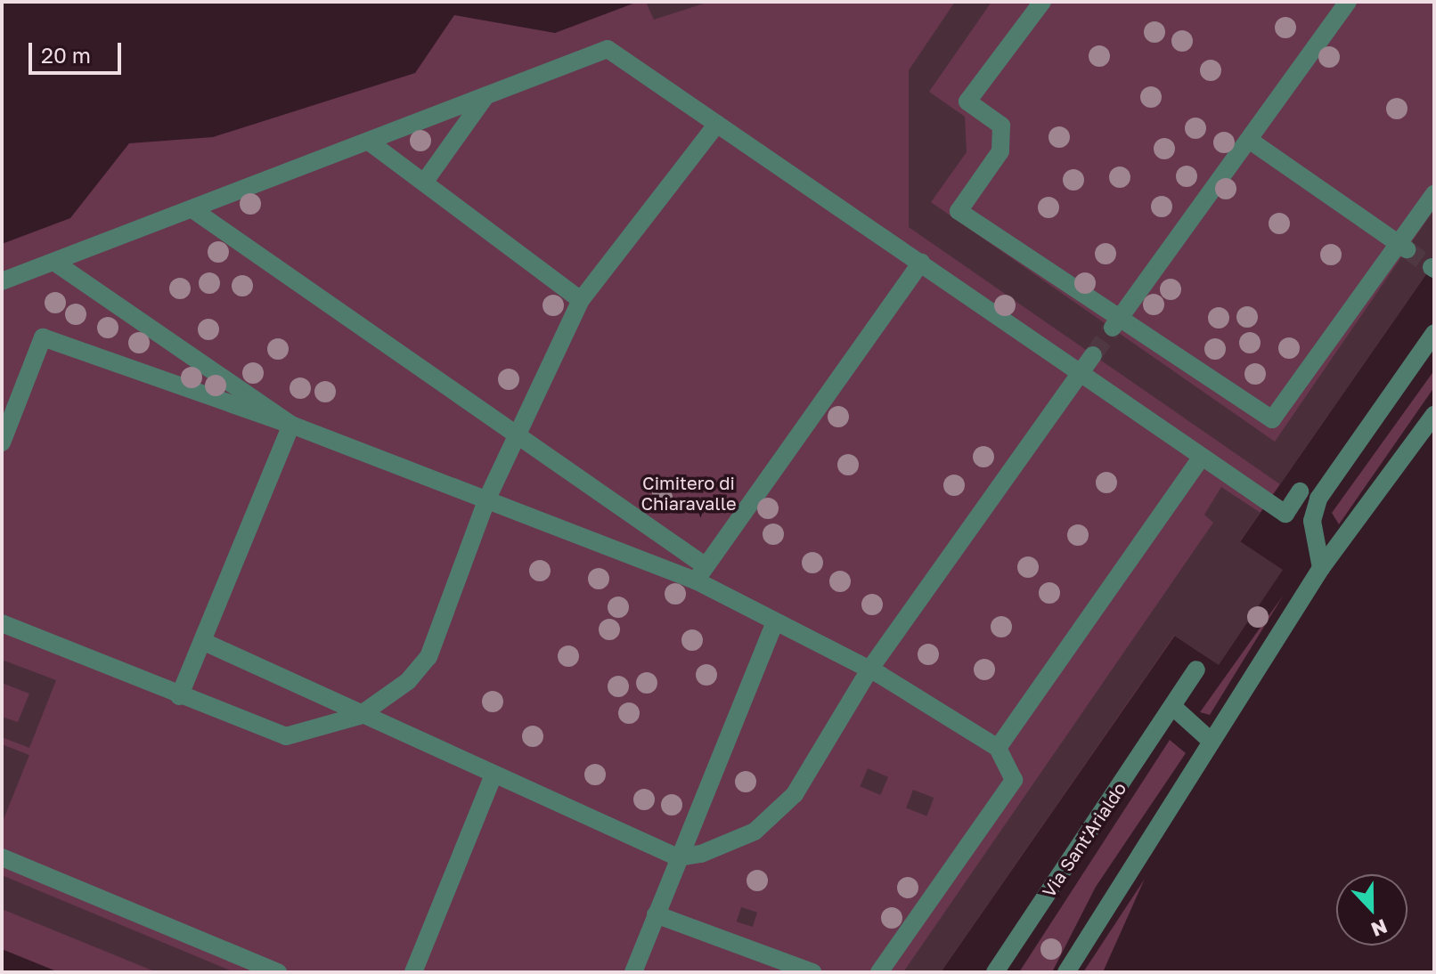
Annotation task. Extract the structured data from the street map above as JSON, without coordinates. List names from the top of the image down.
{
  "streets": {
    "street": ["Via Sant'Arialdo"]
  },
  "parks": ["Cimitero di Chiaravalle"],
  "scale_bar": "20 m",
  "north": "bottom"
}
